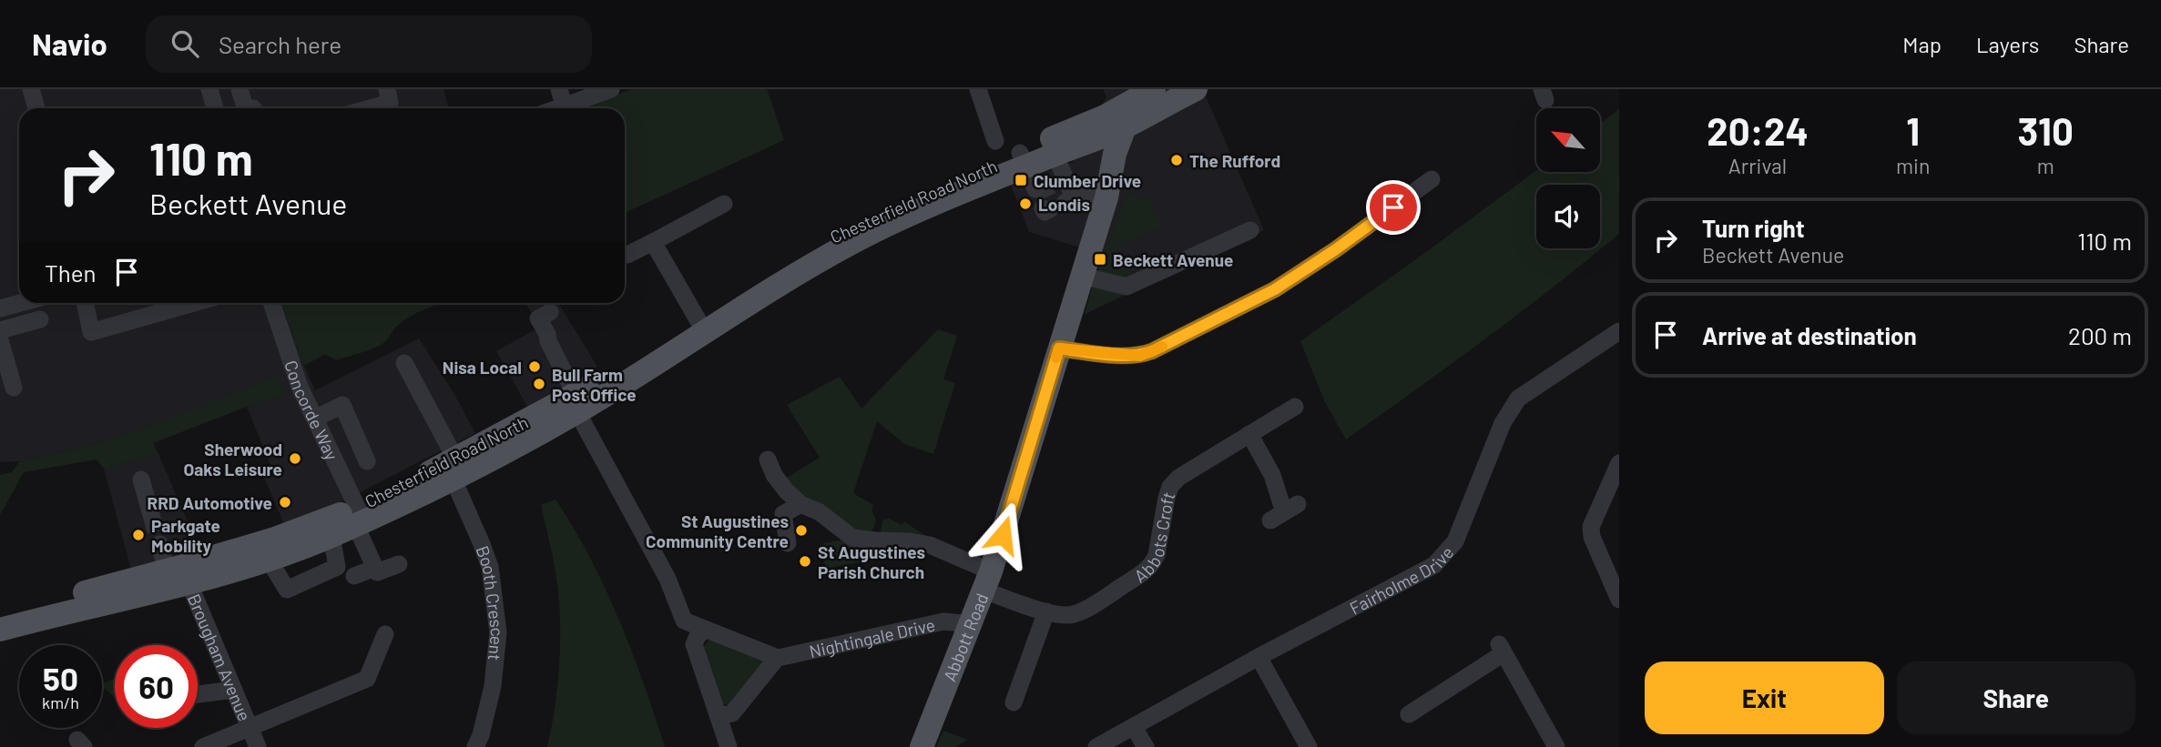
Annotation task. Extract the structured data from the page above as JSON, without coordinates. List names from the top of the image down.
{
  "streets": {
    "main road": ["Chesterfield Road North", "Abbott Road"],
    "street": [
      "Concorde Way",
      "Abbots Croft",
      "Fairholme Drive",
      "Booth Crescent",
      "Nightingale Drive",
      "Brougham Avenue"
    ]
  },
  "crossings": [
    ["Chesterfield Road North", "Concorde Way"],
    ["Chesterfield Road North", "Booth Crescent"],
    ["Chesterfield Road North", "Abbott Road"],
    ["Chesterfield Road North", "Brougham Avenue"],
    ["Abbots Croft", "Abbott Road"],
    ["Nightingale Drive", "Abbott Road"]
  ],
  "places": {
    "other": [
      "The Rufford",
      "Londis",
      "Nisa Local",
      "Bull Farm Post Office",
      "Sherwood Oaks Leisure",
      "RRD Automotive",
      "St Augustines Community Centre",
      "Parkgate Mobility",
      "St Augustines Parish Church"
    ],
    "transit": ["Clumber Drive", "Beckett Avenue"]
  },
  "north": "top left",
  "page": {
    "header": "Navio",
    "search": "Search here",
    "nav": ["Map", "Layers", "Share"],
    "eta": [
      "20:24",
      "Arrival",
      "1",
      "min",
      "310",
      "m"
    ],
    "turn": ["110 m", "Beckett Avenue"],
    "list": [
      {
        "name": "Turn right",
        "note": "Beckett Avenue",
        "value": "110 m"
      },
      {
        "name": "Arrive at destination",
        "value": "200 m"
      }
    ],
    "then": "Then",
    "speed": "50 km/h",
    "limit": "60",
    "buttons": ["Exit", "Share"]
  }
}
